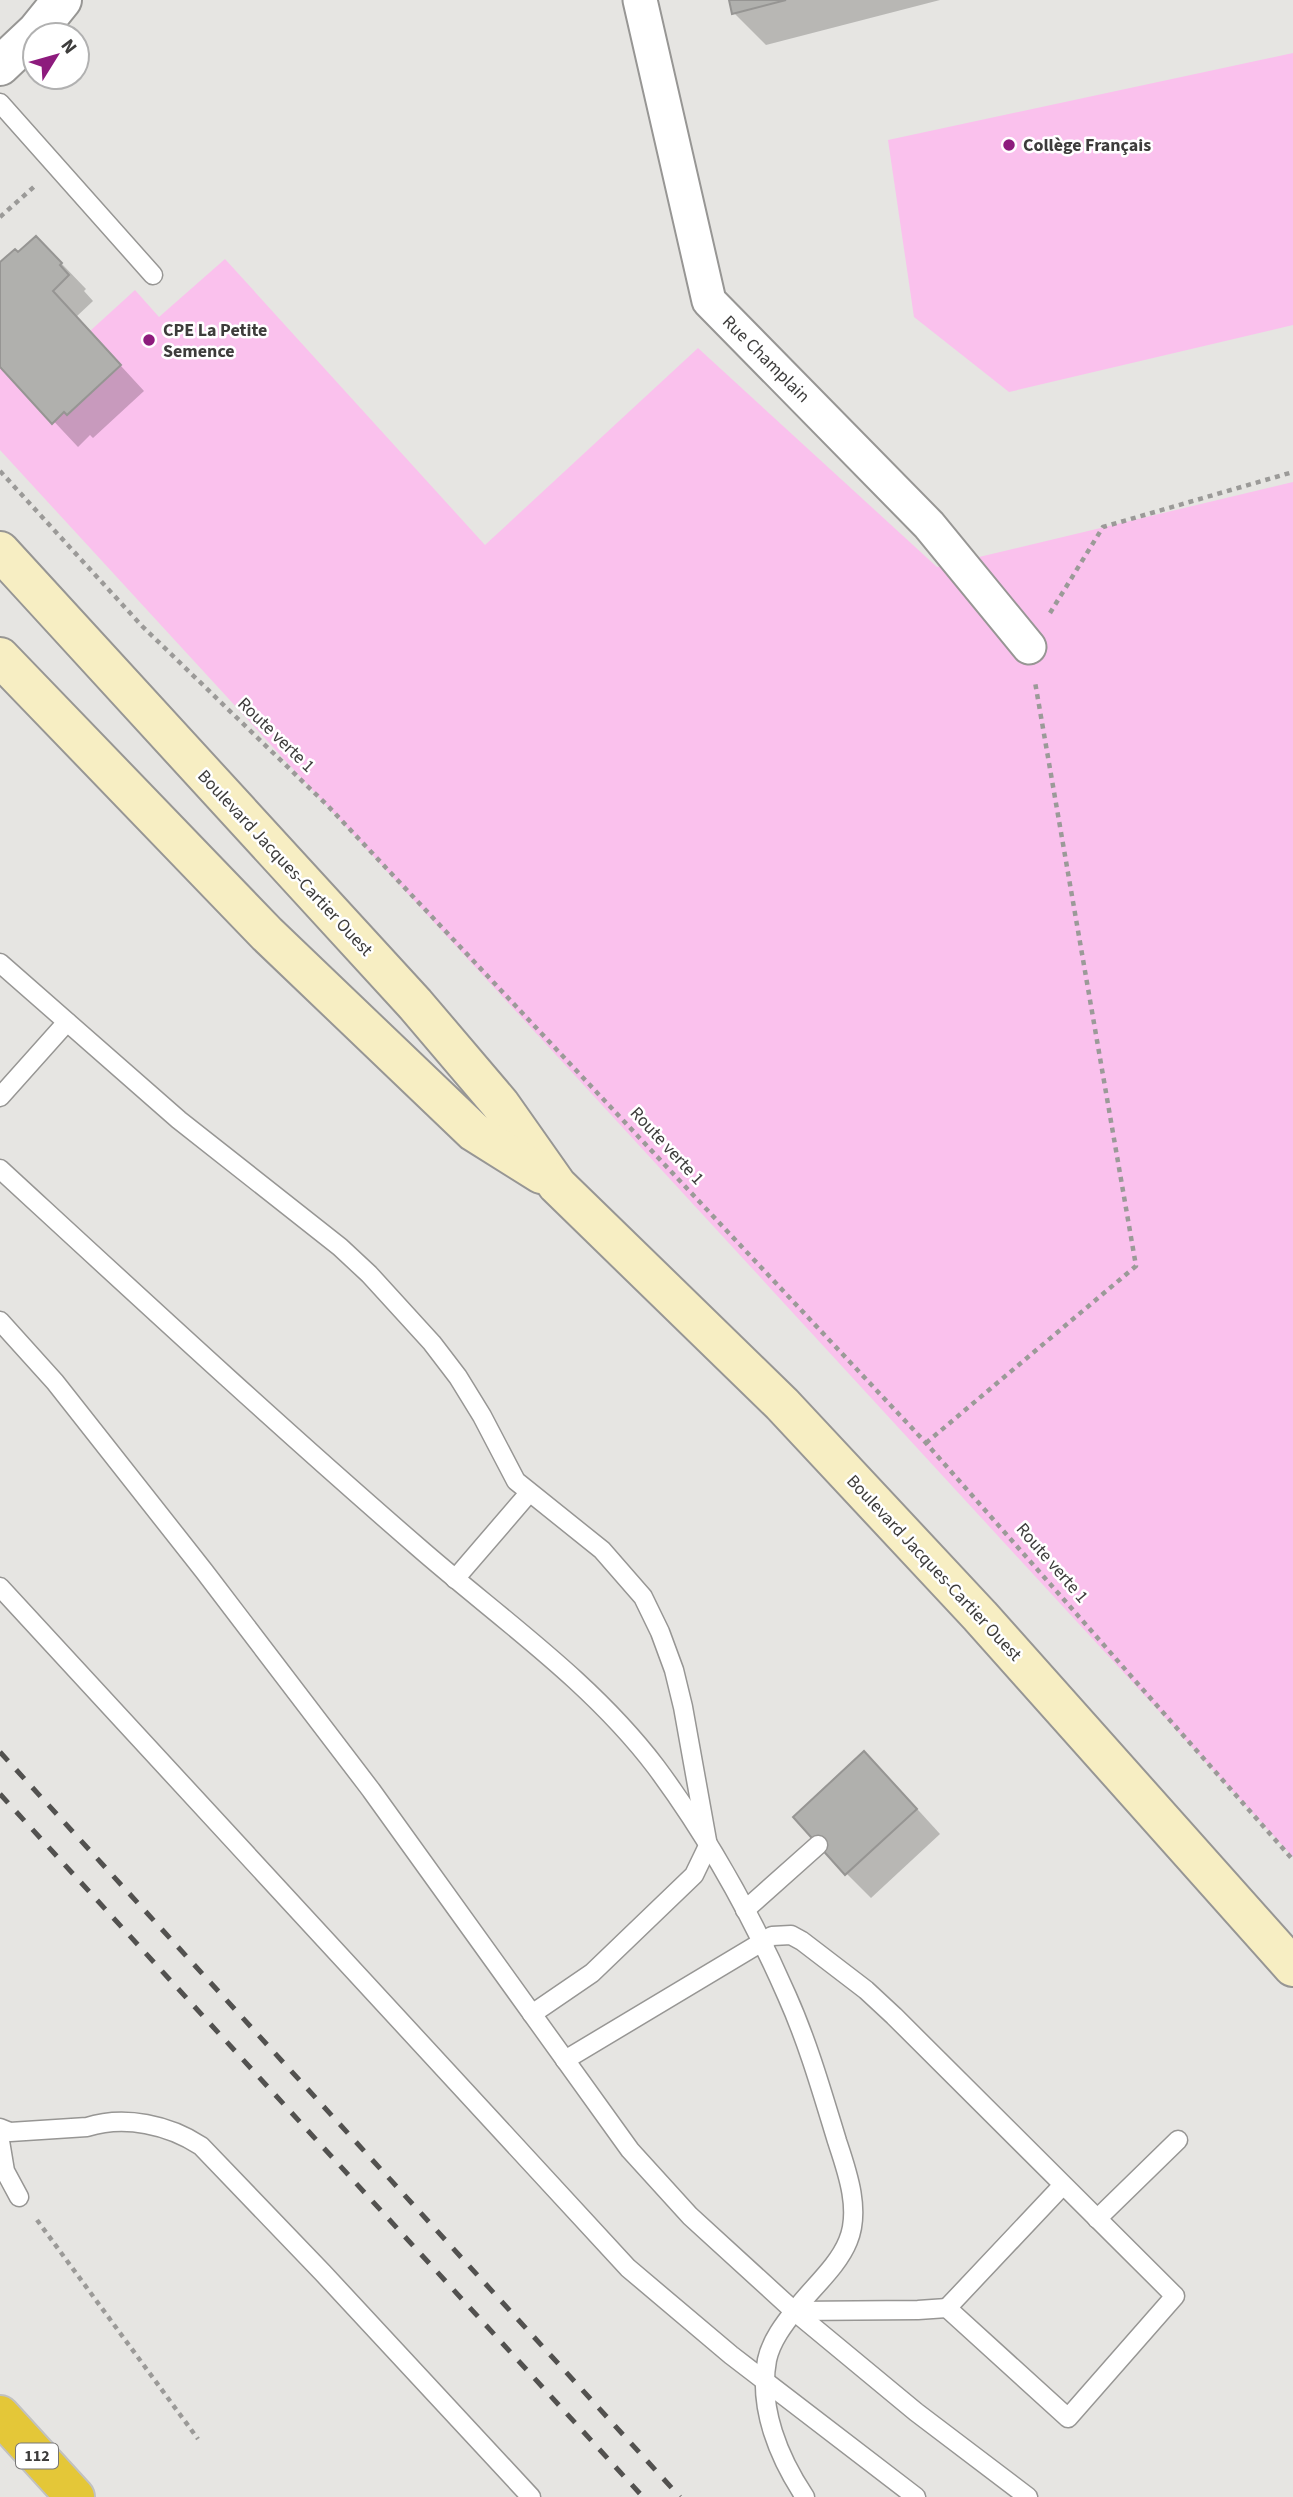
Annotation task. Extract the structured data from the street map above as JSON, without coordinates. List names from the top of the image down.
{
  "streets": {
    "highway": ["112"],
    "main road": ["Boulevard Jacques-Cartier Ouest"],
    "street": ["Rue Champlain"],
    "path": ["Route verte 1"]
  },
  "places": ["Collège Français", "CPE La Petite Semence"],
  "north": "top right"
}
